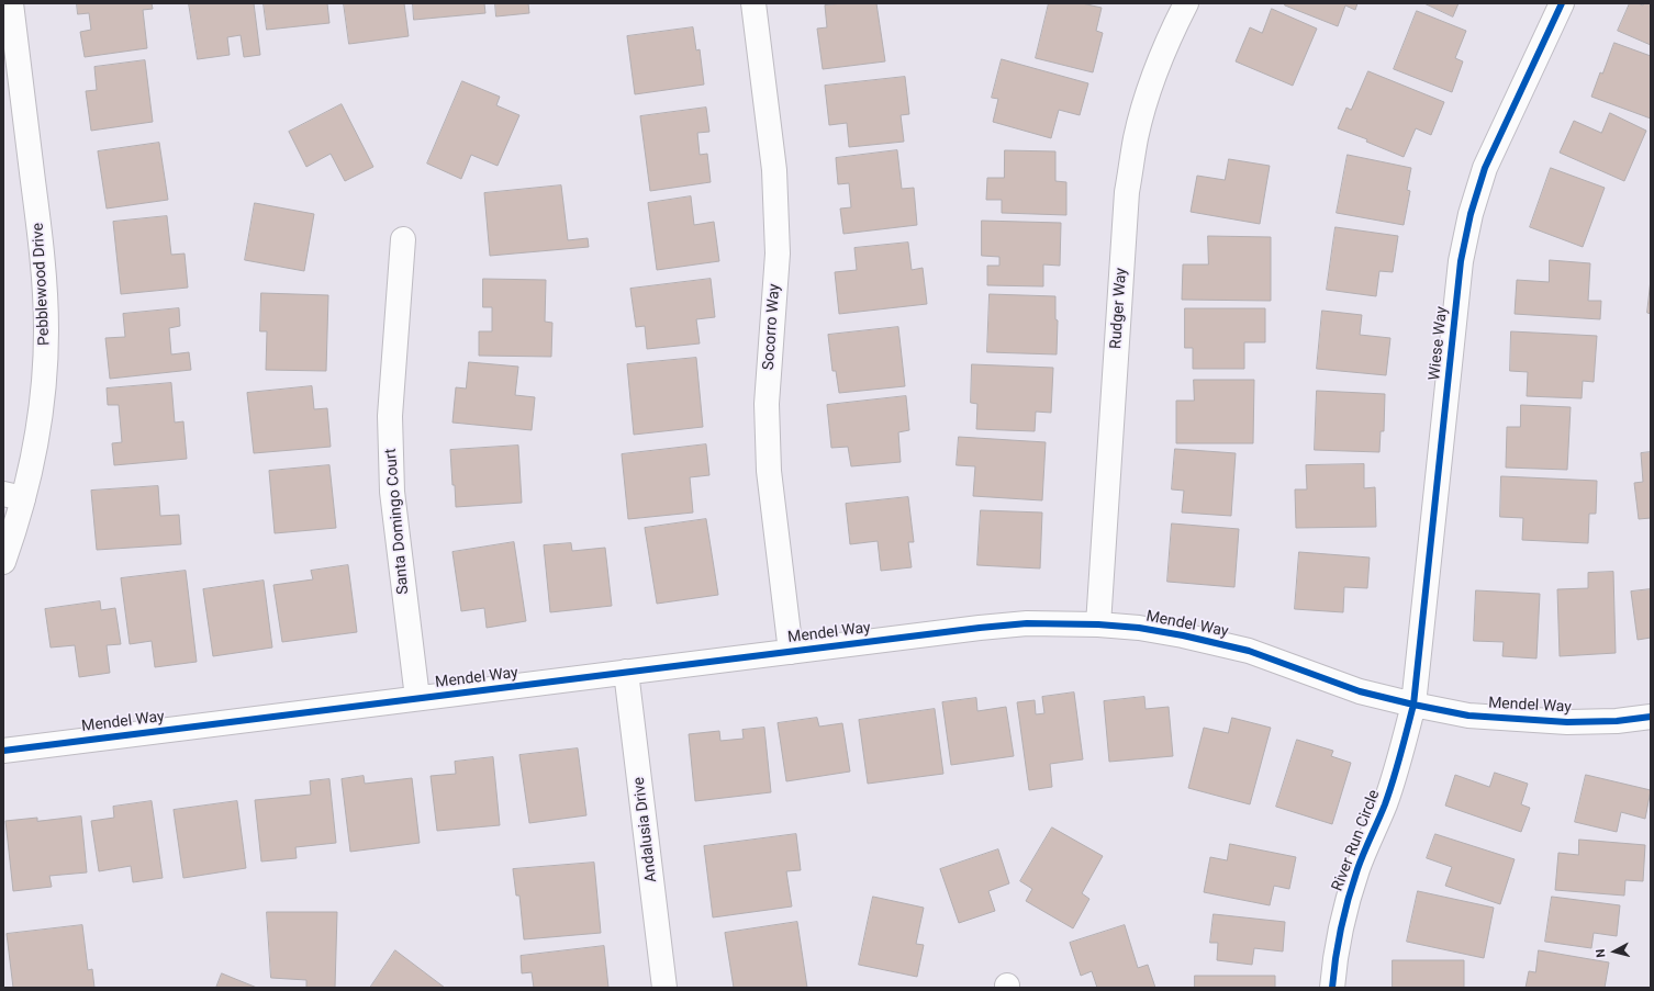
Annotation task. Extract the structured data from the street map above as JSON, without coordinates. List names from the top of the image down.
{
  "streets": {
    "street": [
      "Pebblewood Drive",
      "Rudger Way",
      "Socorro Way",
      "Wiese Way",
      "Santa Domingo Court",
      "Mendel Way",
      "Andalusia Drive",
      "River Run Circle"
    ]
  },
  "crossings": [
    ["Rudger Way", "Mendel Way"],
    ["Socorro Way", "Mendel Way"],
    ["Wiese Way", "Mendel Way"],
    ["Wiese Way", "River Run Circle"],
    ["Santa Domingo Court", "Mendel Way"],
    ["Mendel Way", "Andalusia Drive"],
    ["Mendel Way", "River Run Circle"]
  ],
  "north": "left"
}
